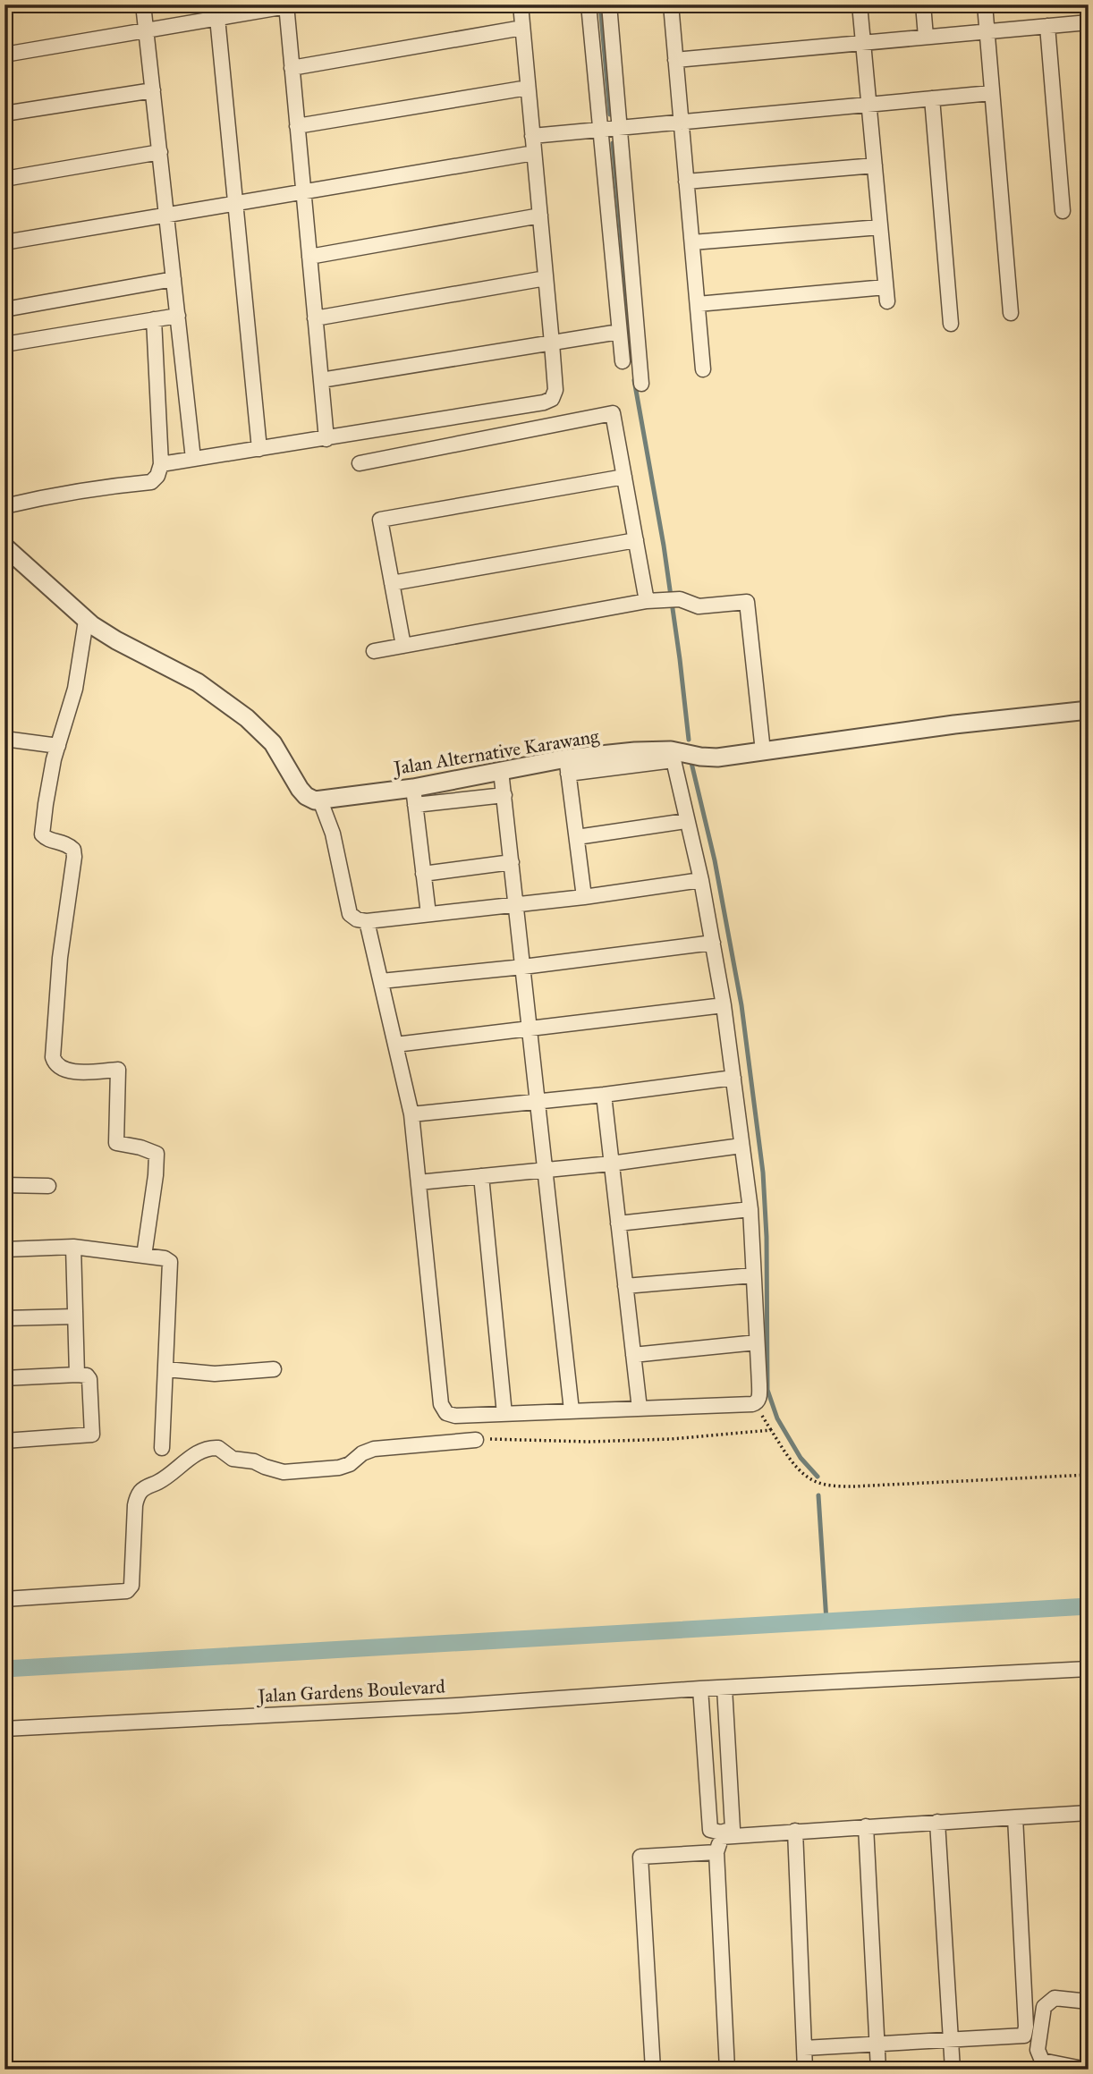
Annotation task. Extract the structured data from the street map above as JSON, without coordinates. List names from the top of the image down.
{
  "streets": {
    "street": ["Jalan Alternative Karawang", "Jalan Gardens Boulevard"]
  }
}
